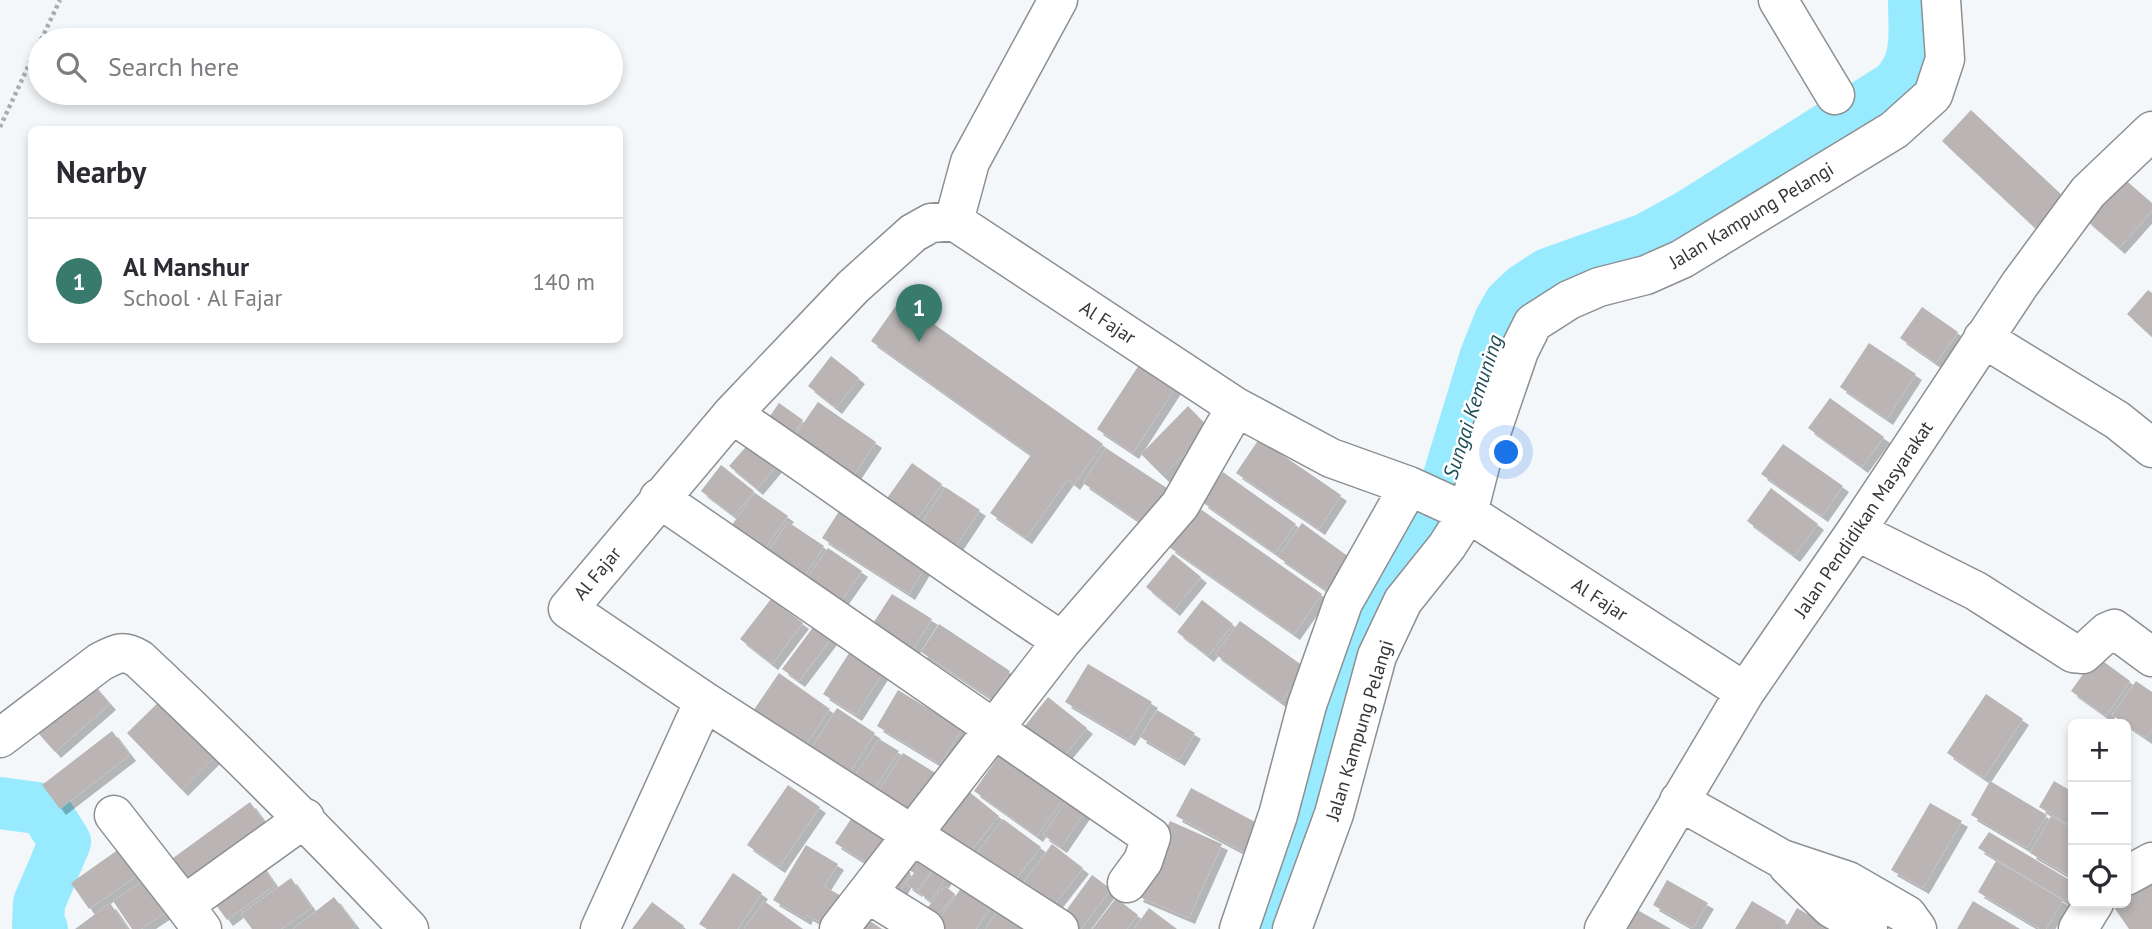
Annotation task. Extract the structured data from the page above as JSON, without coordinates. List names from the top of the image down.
{
  "streets": {
    "street": ["Jalan Kampung Pelangi", "Al Fajar", "Jalan Pendidikan Masyarakat"]
  },
  "crossings": [
    ["Jalan Kampung Pelangi", "Al Fajar"],
    ["Al Fajar", "Jalan Pendidikan Masyarakat"]
  ],
  "water": ["Sungai Kemuning"],
  "page": {
    "search": "Search here",
    "heading": "Nearby",
    "list": [
      {
        "mark": "1",
        "name": "Al Manshur",
        "note": "School · Al Fajar",
        "value": "140 m"
      }
    ],
    "pins": "1",
    "map_buttons": ["+", "−"]
  }
}
